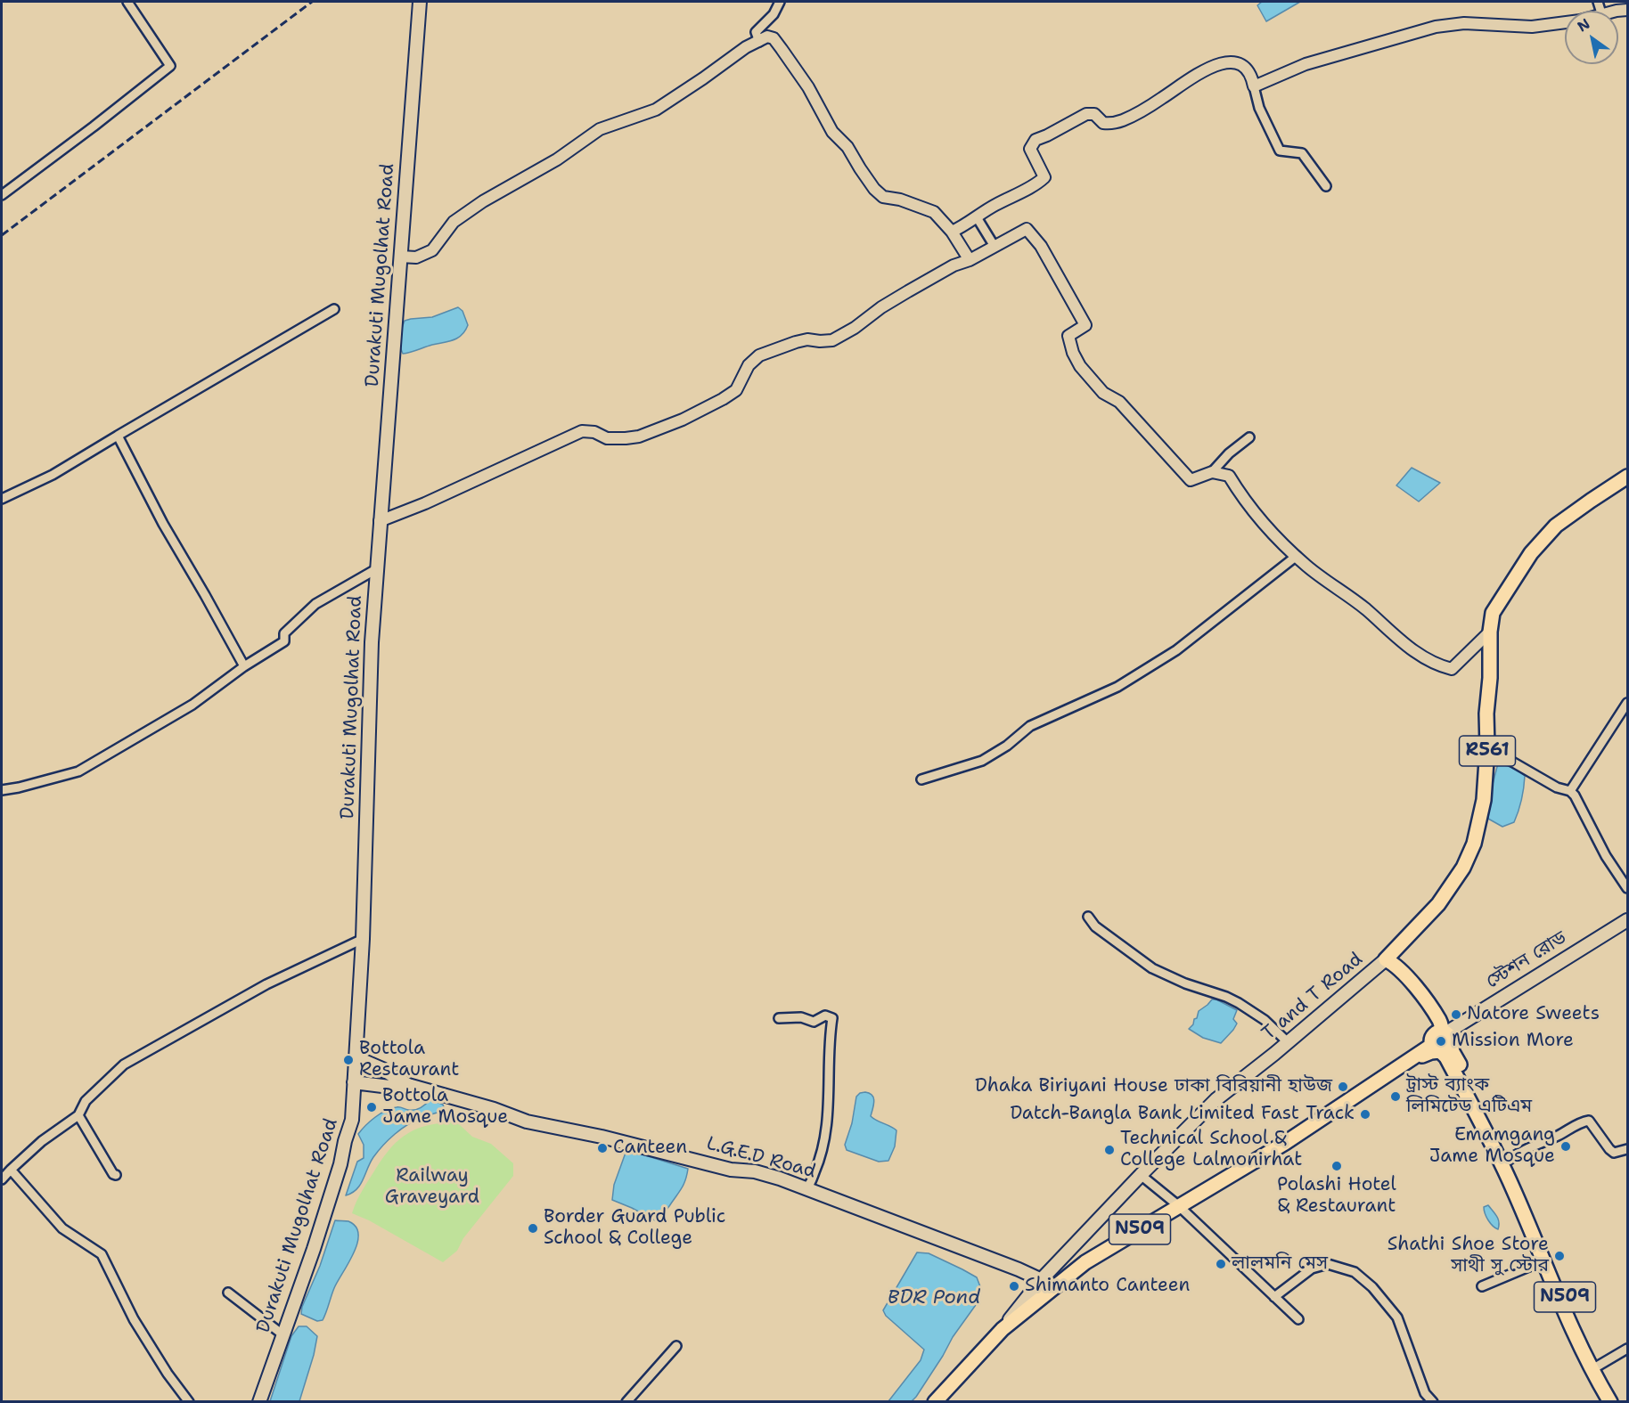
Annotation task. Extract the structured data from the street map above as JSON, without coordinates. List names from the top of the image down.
{
  "streets": {
    "main road": [
      "Durakuti Mugolhat Road",
      "R561",
      "স্টেশন রোড",
      "T and T Road",
      "L.G.E.D Road",
      "N509"
    ]
  },
  "crossings": [
    ["R561", "T and T Road"],
    ["স্টেশন রোড", "N509"],
    ["T and T Road", "L.G.E.D Road"],
    ["T and T Road", "N509"],
    ["L.G.E.D Road", "N509"]
  ],
  "water": ["BDR Pond"],
  "parks": ["Railway Graveyard"],
  "places": [
    "Natore Sweets",
    "Mission More",
    "Bottola Restaurant",
    "Dhaka Biriyani House ঢাকা বিরিয়ানী হাউজ",
    "ট্রাস্ট ব্যাংক লিমিটেড এটিএম",
    "Bottola Jame Mosque",
    "Datch-Bangla Bank Limited Fast Track",
    "Emamgang Jame Mosque",
    "Canteen",
    "Technical School & College Lalmonirhat",
    "Polashi Hotel & Restaurant",
    "Border Guard Public School & College",
    "Shathi Shoe Store সাথী সু স্টোর",
    "লালমনি মেস",
    "Shimanto Canteen"
  ],
  "north": "top left"
}
